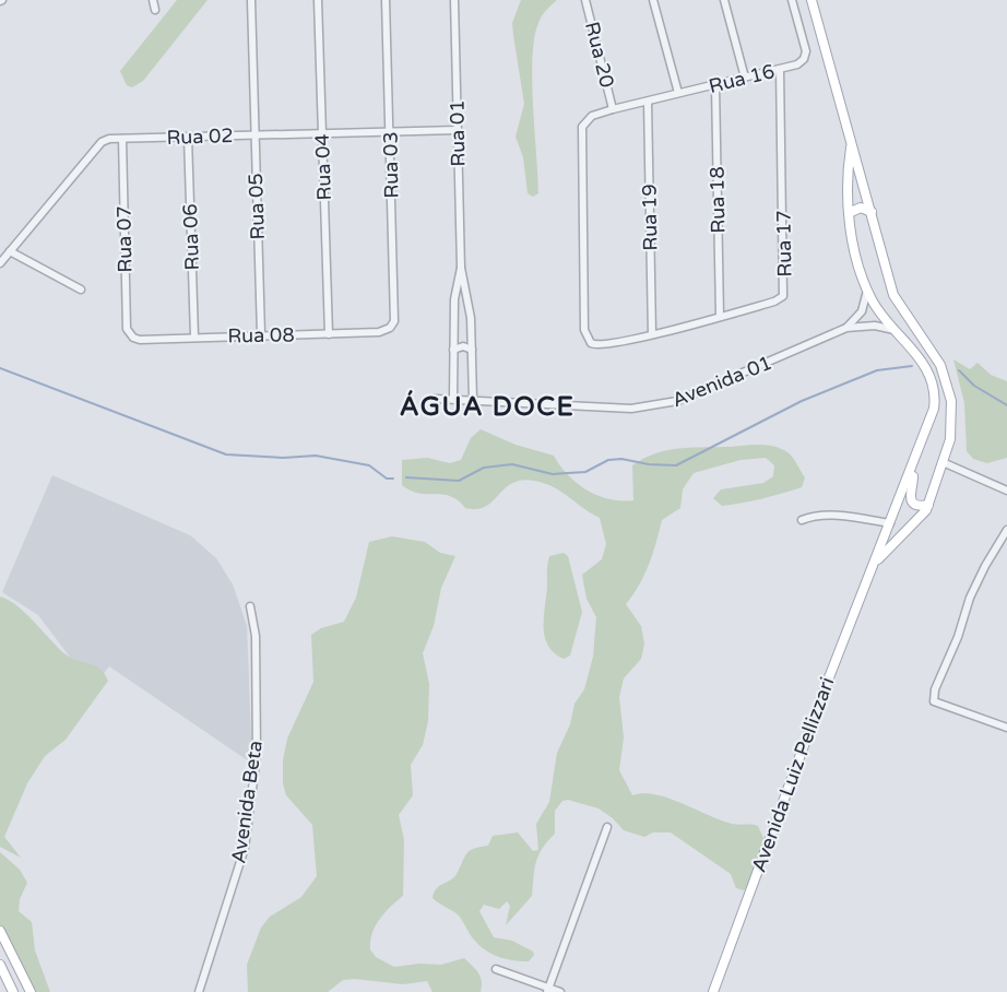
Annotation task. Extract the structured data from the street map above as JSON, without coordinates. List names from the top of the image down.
{
  "streets": {
    "main road": ["Avenida Luiz Pellizzari"],
    "street": [
      "Rua 20",
      "Rua 16",
      "Rua 01",
      "Rua 02",
      "Rua 03",
      "Rua 04",
      "Rua 18",
      "Rua 05",
      "Rua 19",
      "Rua 06",
      "Rua 07",
      "Rua 17",
      "Rua 08",
      "Avenida 01",
      "Avenida Beta"
    ]
  },
  "crossings": [
    ["Rua 20", "Rua 16"],
    ["Rua 16", "Rua 18"],
    ["Rua 16", "Rua 19"],
    ["Rua 16", "Rua 17"],
    ["Rua 01", "Rua 02"],
    ["Rua 02", "Rua 03"],
    ["Rua 02", "Rua 04"],
    ["Rua 02", "Rua 05"],
    ["Rua 02", "Rua 06"],
    ["Rua 02", "Rua 07"],
    ["Rua 03", "Rua 08"],
    ["Rua 04", "Rua 08"],
    ["Rua 18", "Rua 17"],
    ["Rua 05", "Rua 08"],
    ["Rua 19", "Rua 17"],
    ["Rua 06", "Rua 08"],
    ["Rua 07", "Rua 08"],
    ["Avenida 01", "Avenida Luiz Pellizzari"]
  ],
  "districts": ["ÁGUA DOCE"]
}
